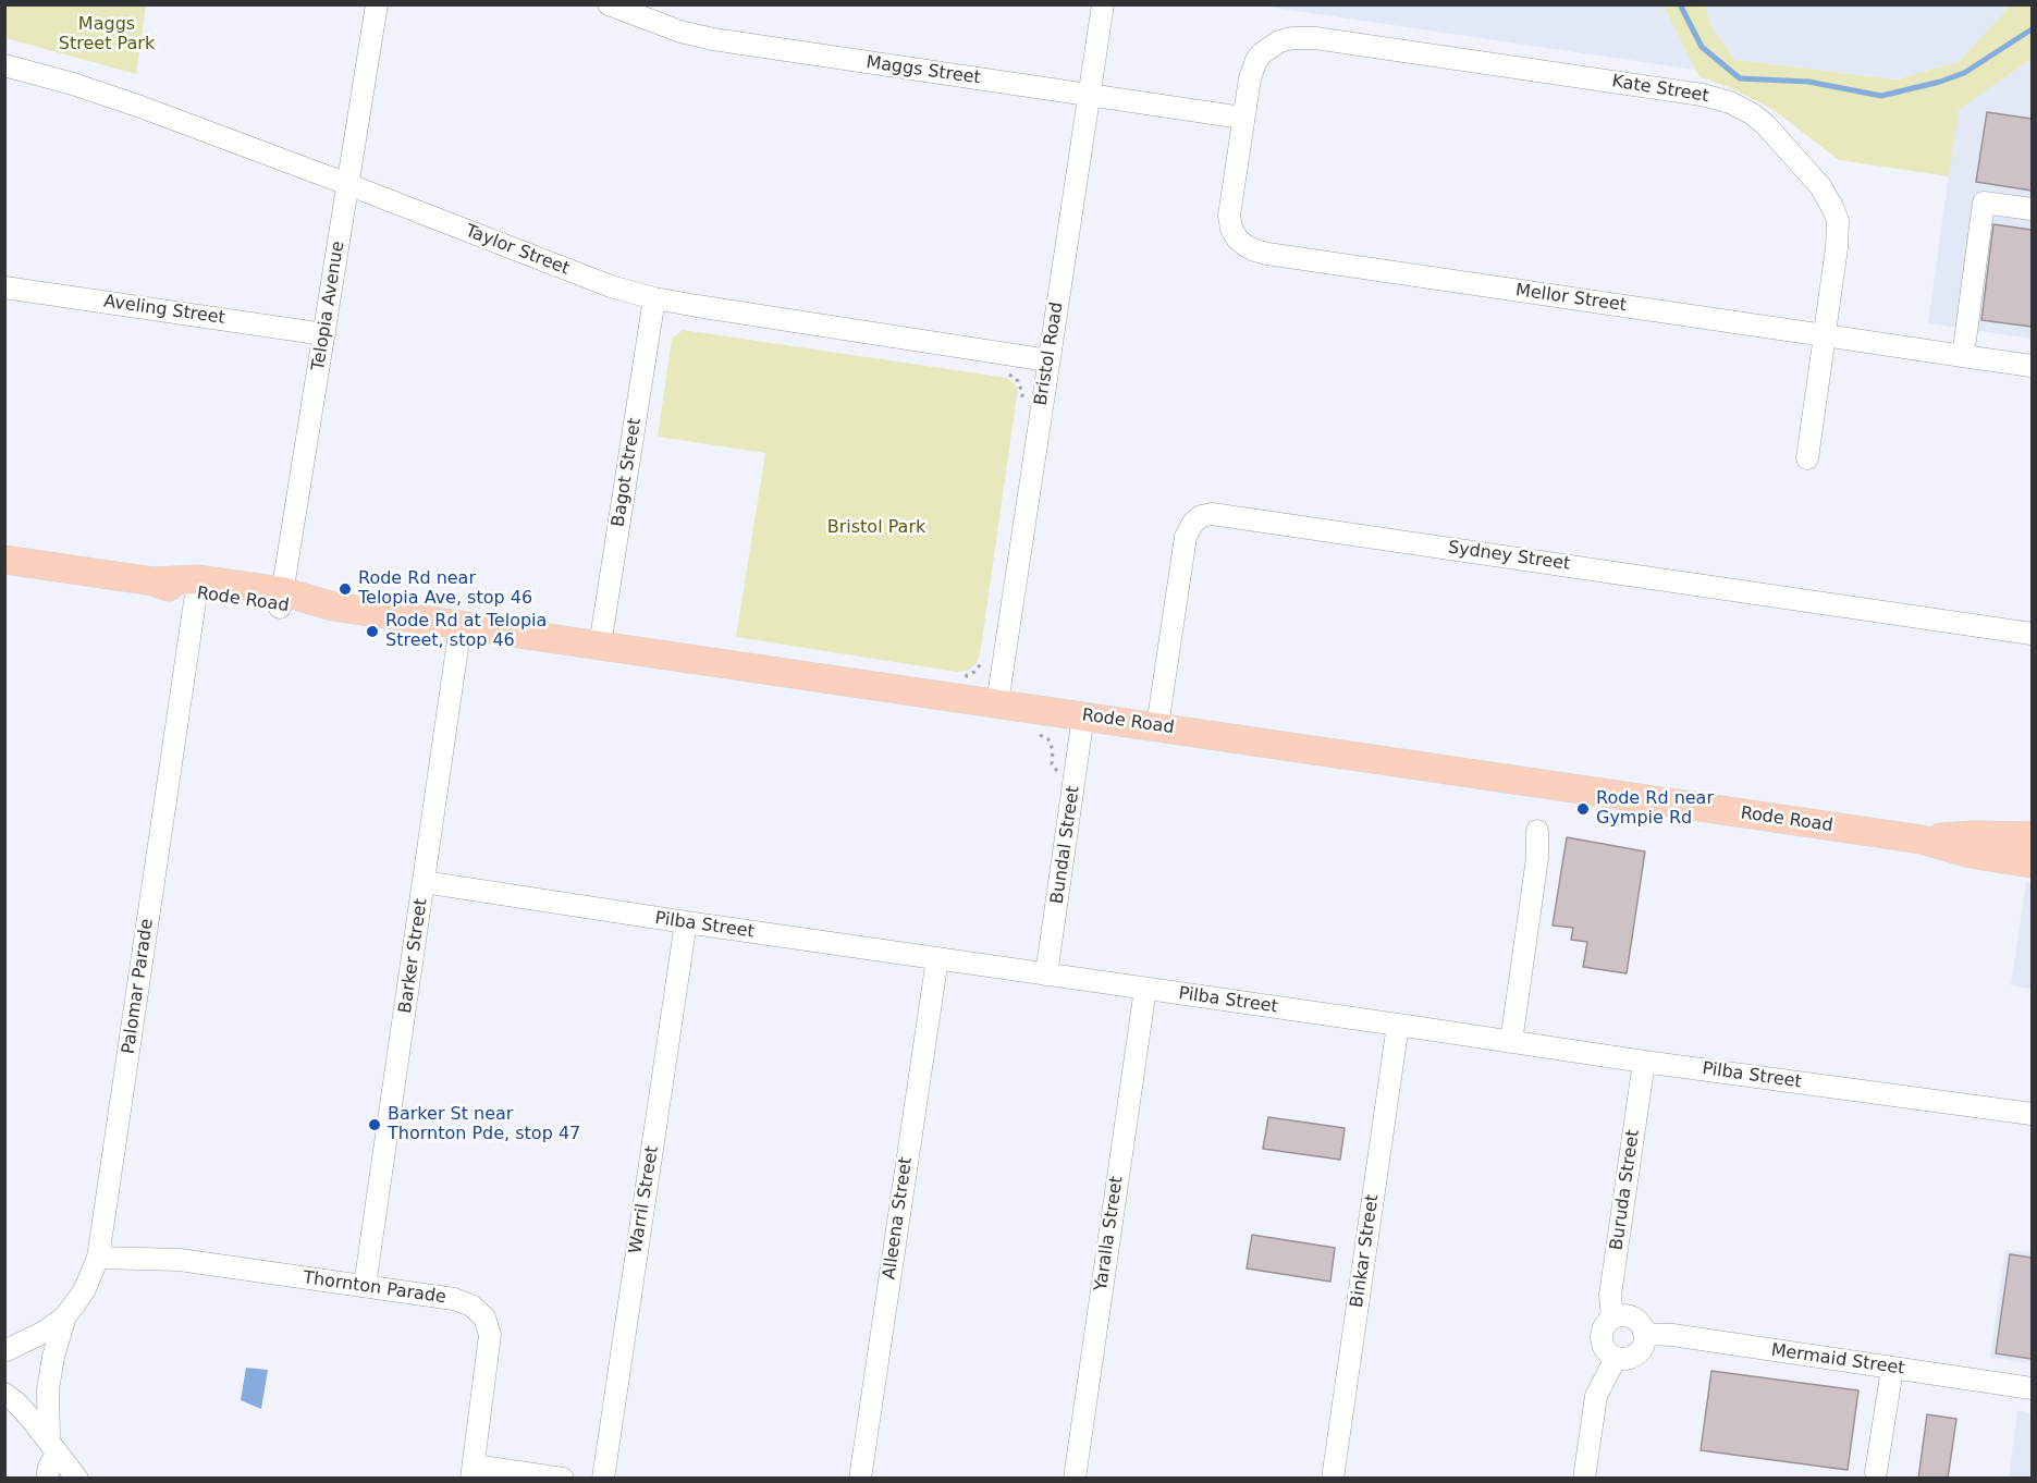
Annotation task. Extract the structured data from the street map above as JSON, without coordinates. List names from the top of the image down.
{
  "streets": {
    "main road": ["Rode Road"],
    "street": [
      "Maggs Street",
      "Kate Street",
      "Taylor Street",
      "Mellor Street",
      "Telopia Avenue",
      "Aveling Street",
      "Bristol Road",
      "Bagot Street",
      "Sydney Street",
      "Bundal Street",
      "Pilba Street",
      "Barker Street",
      "Palomar Parade",
      "Buruda Street",
      "Warril Street",
      "Alleena Street",
      "Yaralla Street",
      "Binkar Street",
      "Thornton Parade",
      "Mermaid Street"
    ]
  },
  "crossings": [
    ["Maggs Street", "Kate Street"],
    ["Maggs Street", "Mellor Street"],
    ["Maggs Street", "Bristol Road"],
    ["Kate Street", "Mellor Street"],
    ["Taylor Street", "Telopia Avenue"],
    ["Taylor Street", "Bristol Road"],
    ["Taylor Street", "Bagot Street"],
    ["Telopia Avenue", "Aveling Street"],
    ["Telopia Avenue", "Rode Road"],
    ["Bristol Road", "Rode Road"],
    ["Bagot Street", "Rode Road"],
    ["Sydney Street", "Rode Road"],
    ["Rode Road", "Bundal Street"],
    ["Rode Road", "Barker Street"],
    ["Rode Road", "Palomar Parade"],
    ["Bundal Street", "Pilba Street"],
    ["Pilba Street", "Barker Street"],
    ["Pilba Street", "Buruda Street"],
    ["Pilba Street", "Warril Street"],
    ["Pilba Street", "Alleena Street"],
    ["Pilba Street", "Yaralla Street"],
    ["Pilba Street", "Binkar Street"],
    ["Barker Street", "Thornton Parade"],
    ["Palomar Parade", "Thornton Parade"],
    ["Buruda Street", "Mermaid Street"]
  ],
  "parks": ["Maggs Street Park", "Bristol Park"],
  "places": [
    "Rode Rd near Telopia Ave, stop 46",
    "Rode Rd at Telopia Street, stop 46",
    "Rode Rd near Gympie Rd",
    "Barker St near Thornton Pde, stop 47"
  ]
}
